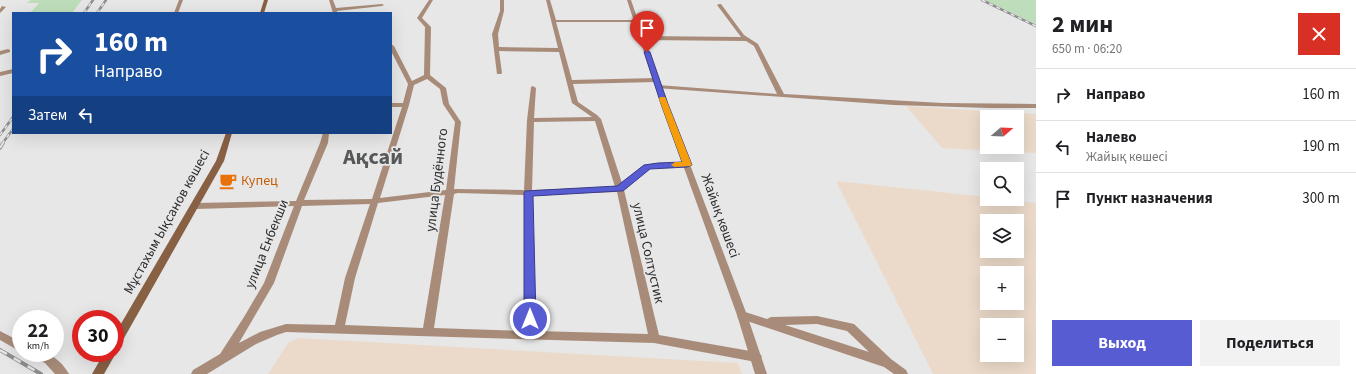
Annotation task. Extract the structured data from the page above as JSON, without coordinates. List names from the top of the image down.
{
  "streets": {
    "main road": ["Мұстахым Ықсанов көшесі"],
    "street": [
      "улица Будённого",
      "Жайық көшесі",
      "улица Енбекши",
      "улица Солтустик"
    ]
  },
  "districts": ["Ақсай"],
  "places": {
    "cafe": ["Купец"]
  },
  "north": "right",
  "page": {
    "heading": ["2 мин", "650 m · 06:20"],
    "turn": ["160 m", "Направо"],
    "list": [
      {
        "name": "Направо",
        "value": "160 m"
      },
      {
        "name": "Налево",
        "note": "Жайық көшесі",
        "value": "190 m"
      },
      {
        "name": "Пункт назначения",
        "value": "300 m"
      }
    ],
    "then": "Затем",
    "map_buttons": ["+", "−"],
    "speed": "22 km/h",
    "limit": "30",
    "buttons": ["Выход", "Поделиться"]
  }
}
